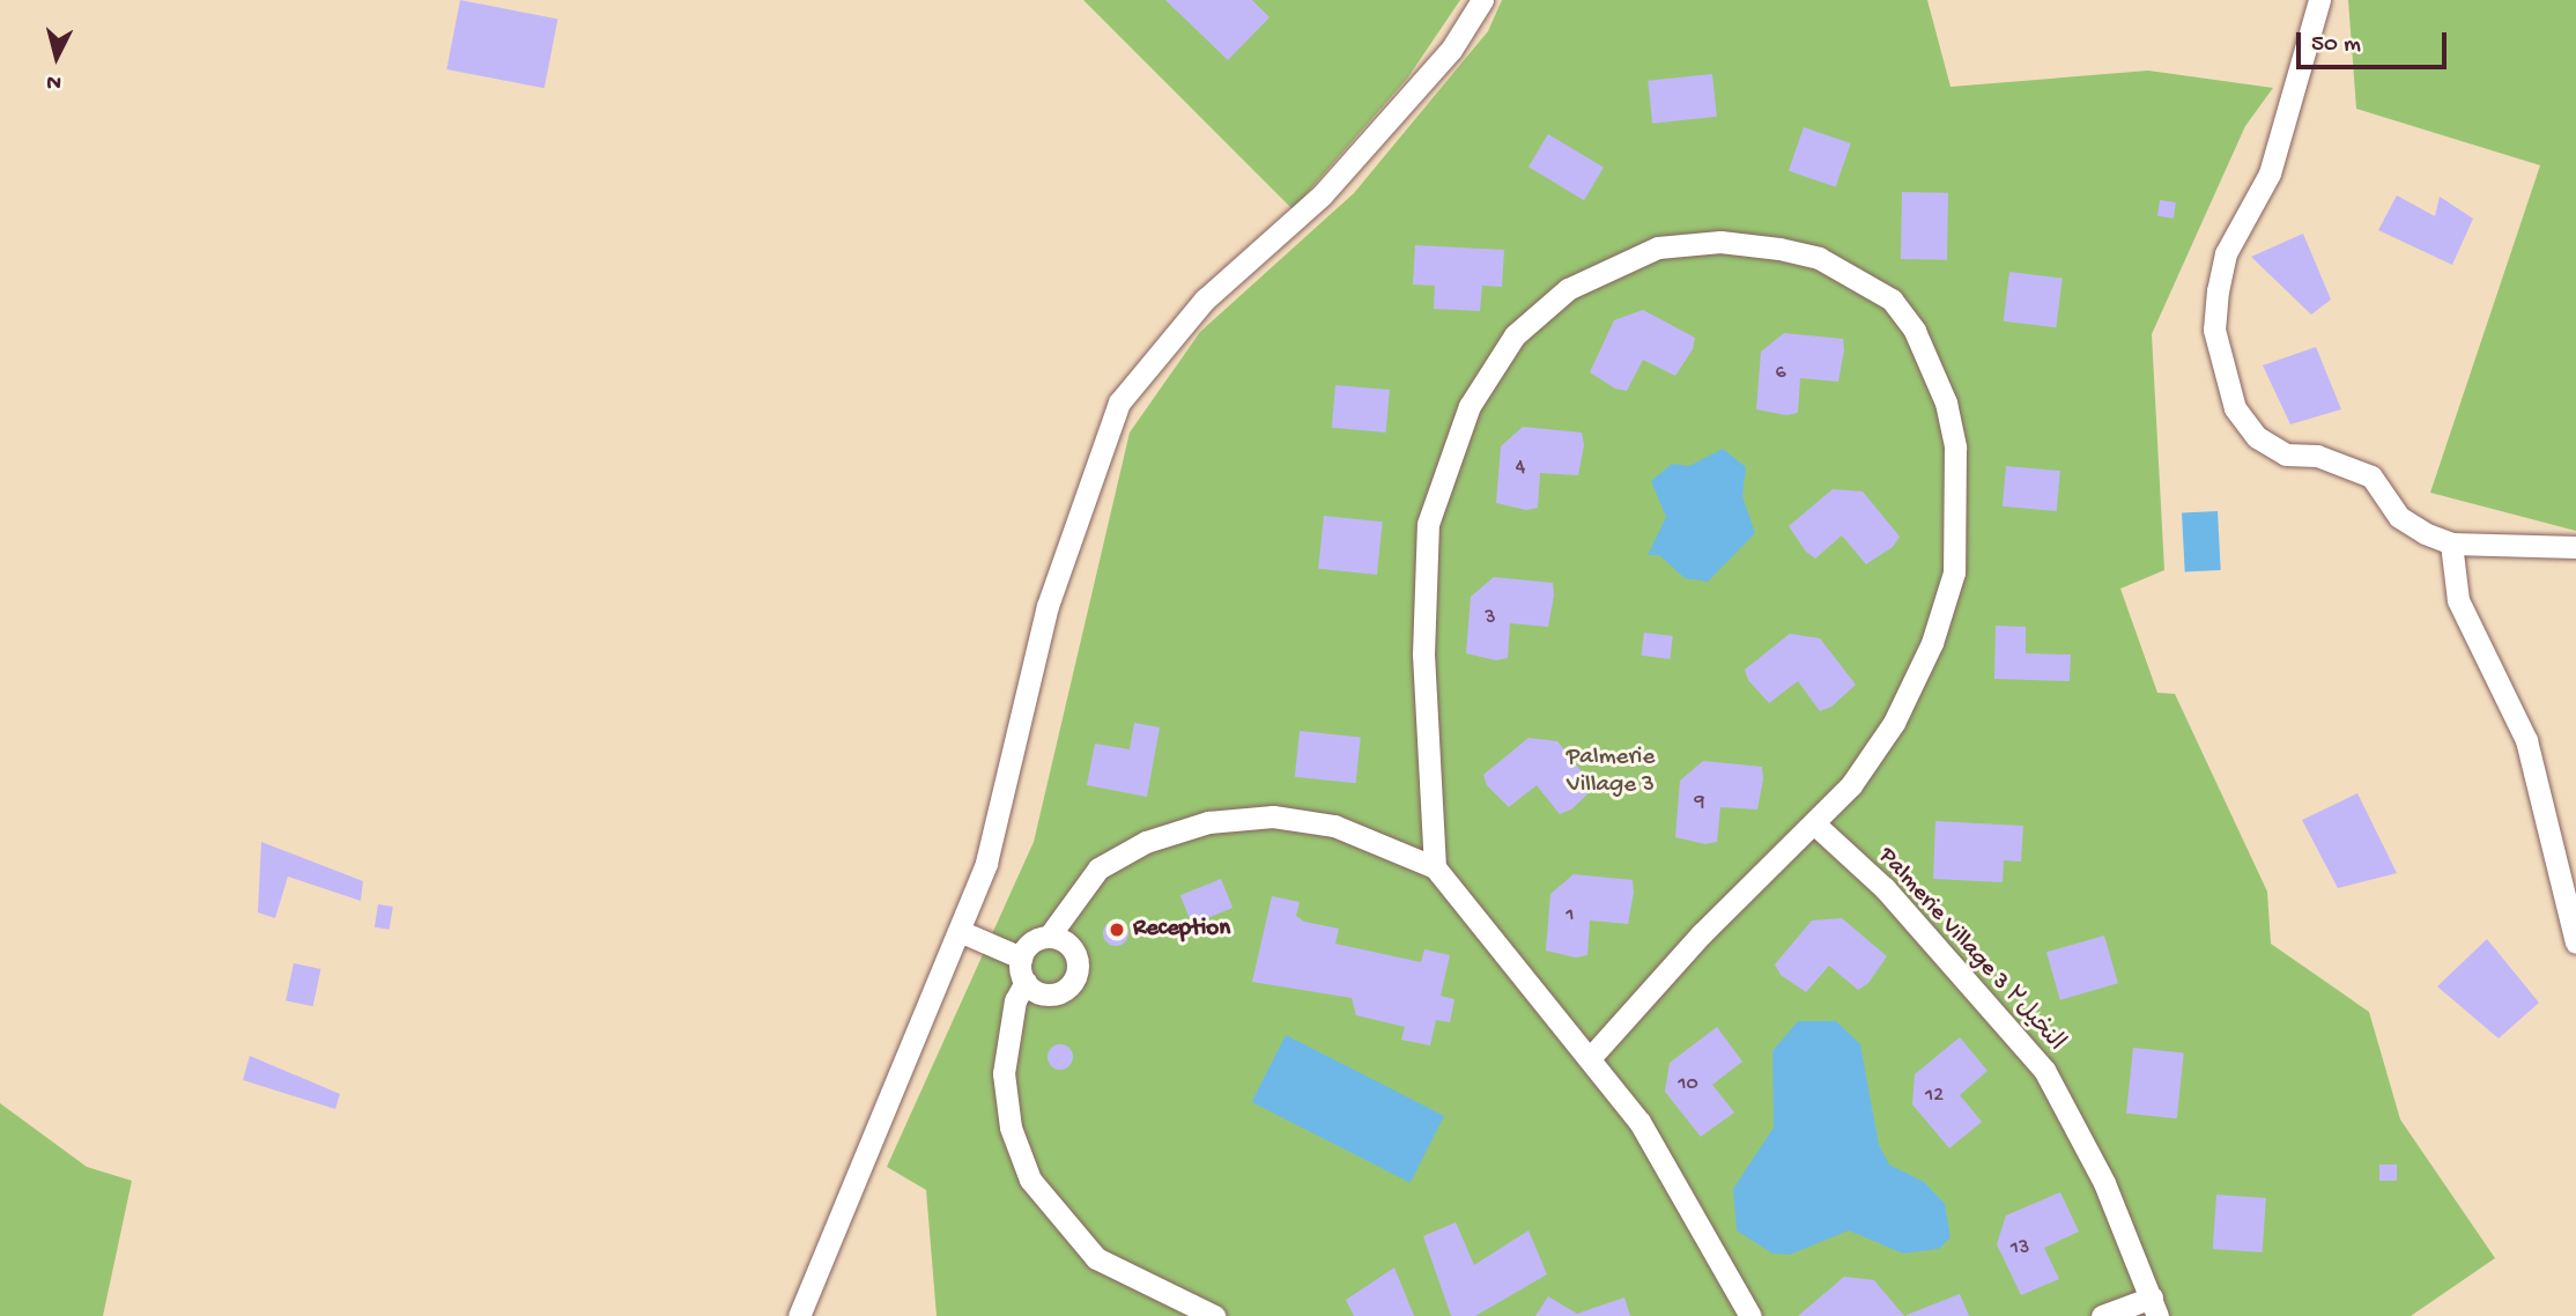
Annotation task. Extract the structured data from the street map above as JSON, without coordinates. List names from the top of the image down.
{
  "streets": {
    "street": ["Palmerie Village 3 النخيل٣"]
  },
  "parks": ["Palmerie Village 3"],
  "places": ["Reception"],
  "house_numbers": [
    "6",
    "4",
    "3",
    "9",
    "1",
    "10",
    "12",
    "13"
  ],
  "scale_bar": "50 m",
  "north": "bottom"
}
